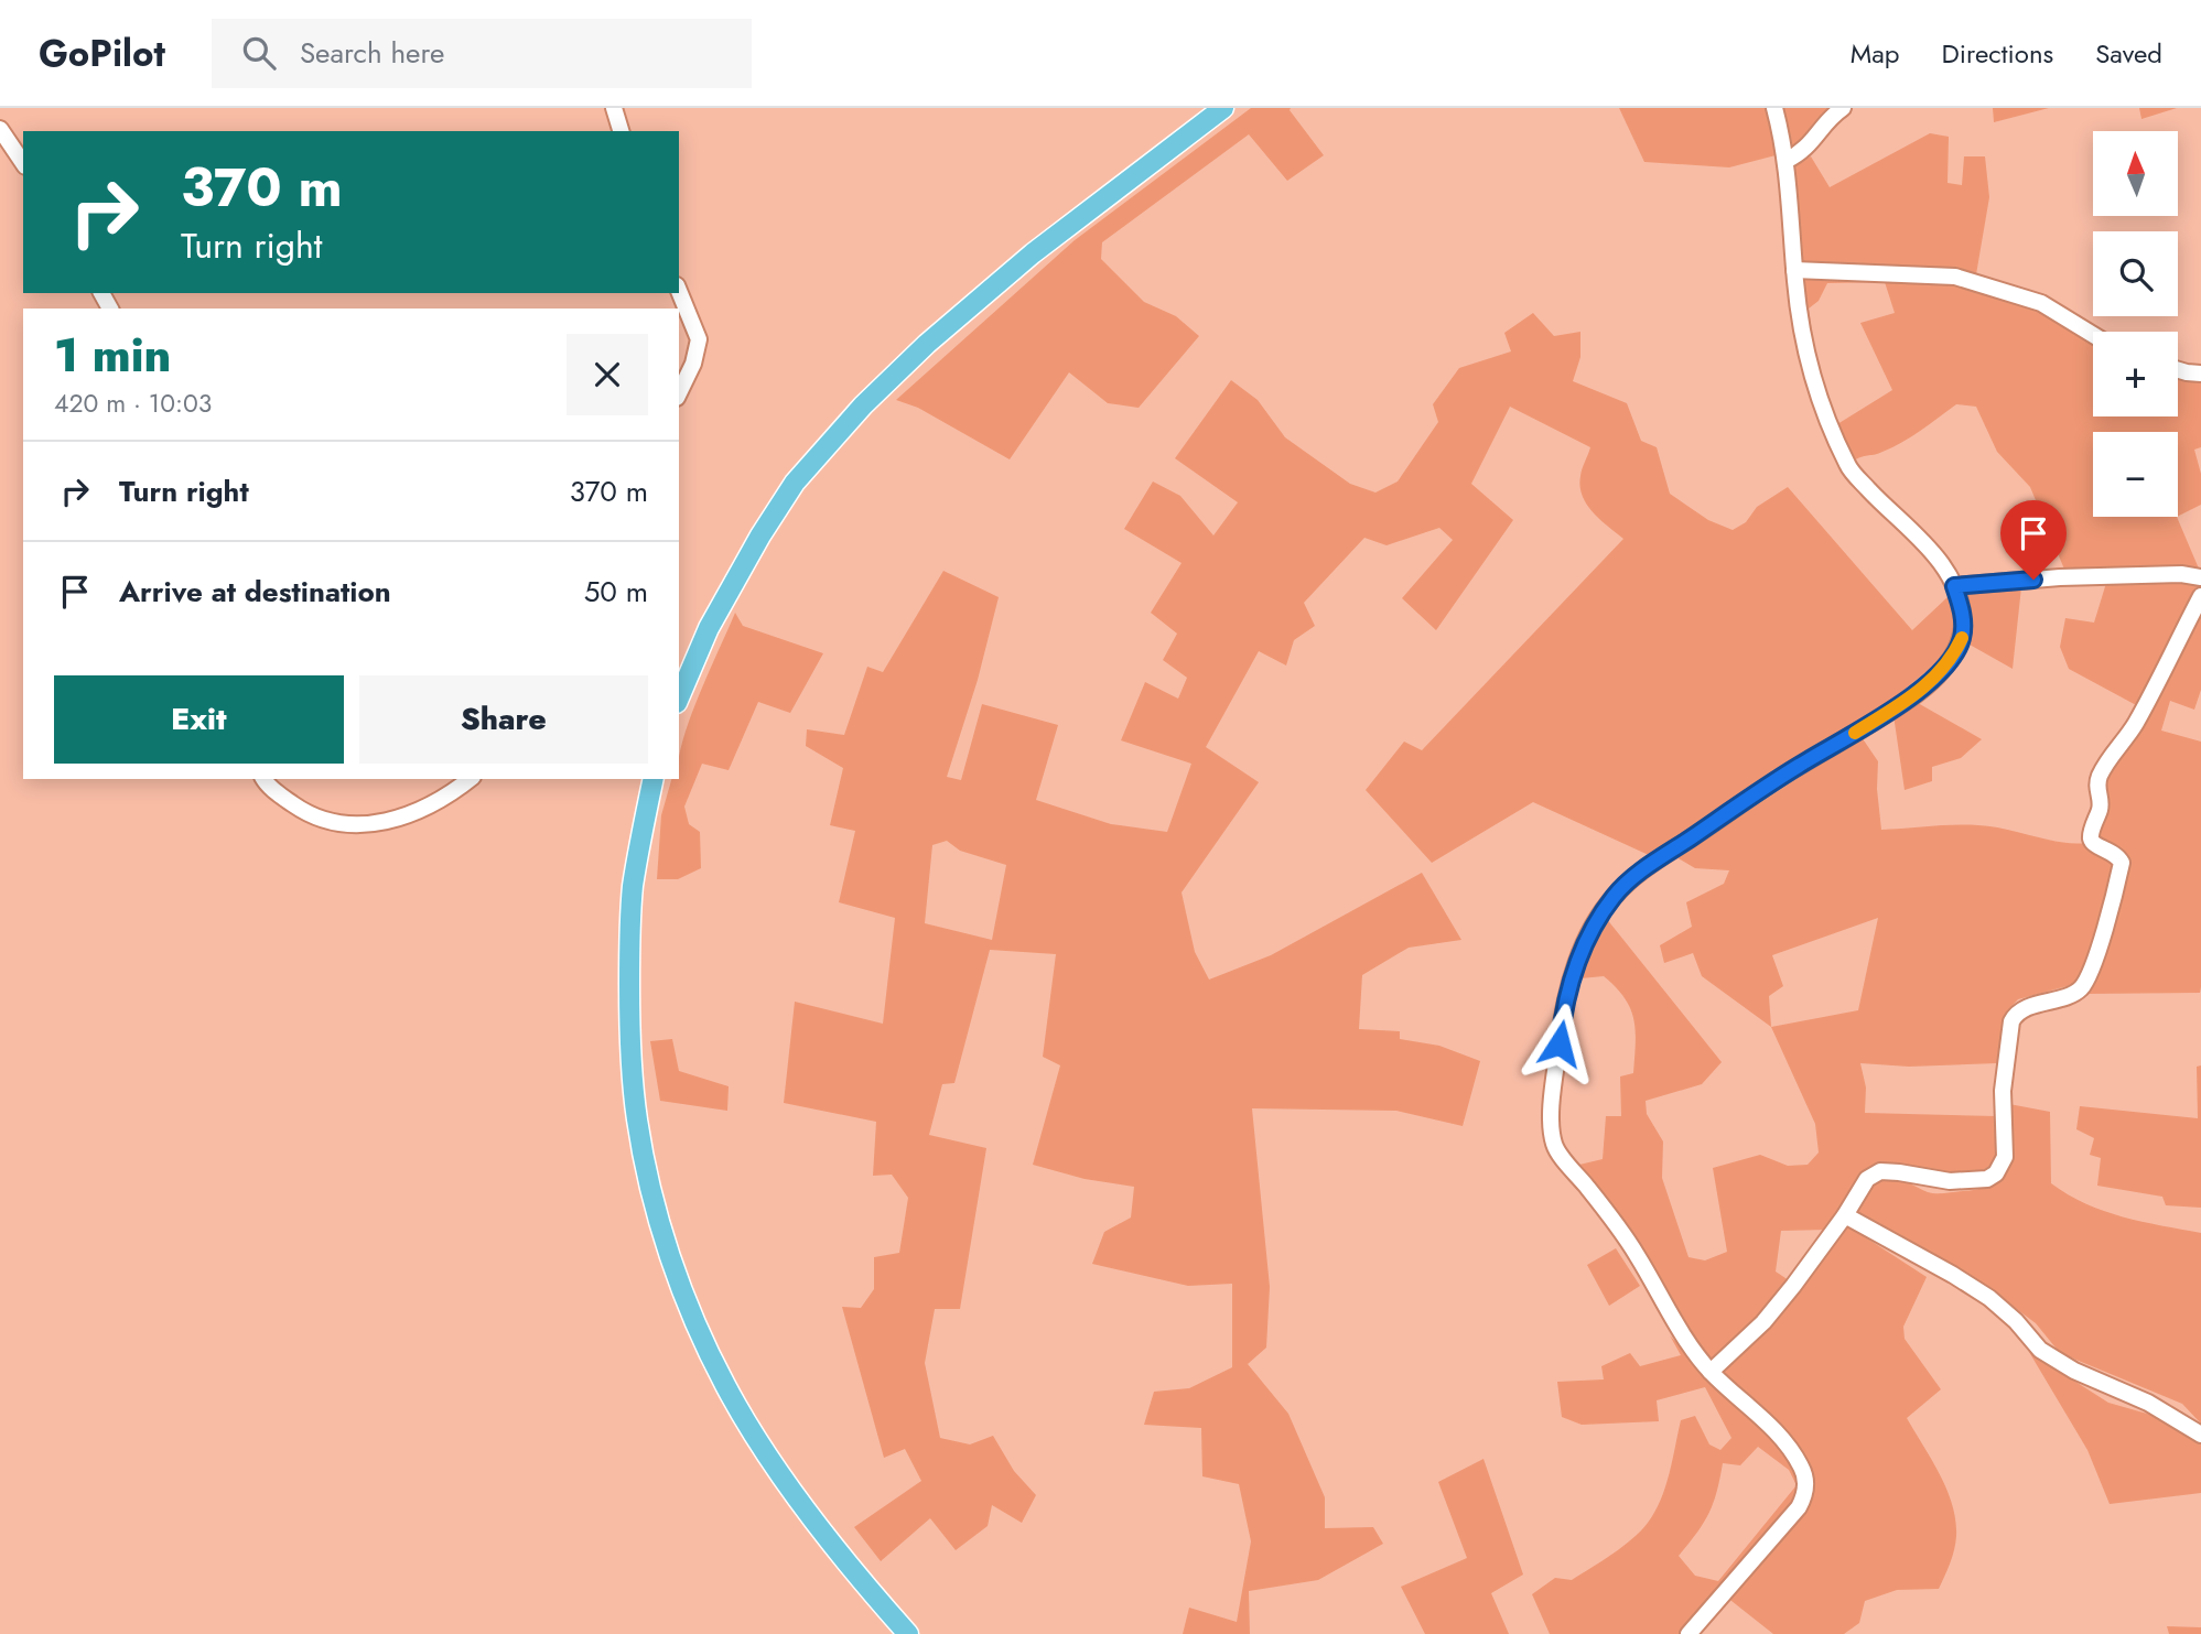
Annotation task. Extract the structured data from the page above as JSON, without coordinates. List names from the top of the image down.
{
  "north": "top",
  "page": {
    "header": "GoPilot",
    "search": "Search here",
    "nav": ["Map", "Directions", "Saved"],
    "map_buttons": ["+", "−"],
    "turn": ["370 m", "Turn right"],
    "heading": ["1 min", "420 m · 10:03"],
    "list": [
      {
        "name": "Turn right",
        "value": "370 m"
      },
      {
        "name": "Arrive at destination",
        "value": "50 m"
      }
    ],
    "buttons": ["Exit", "Share"]
  }
}
